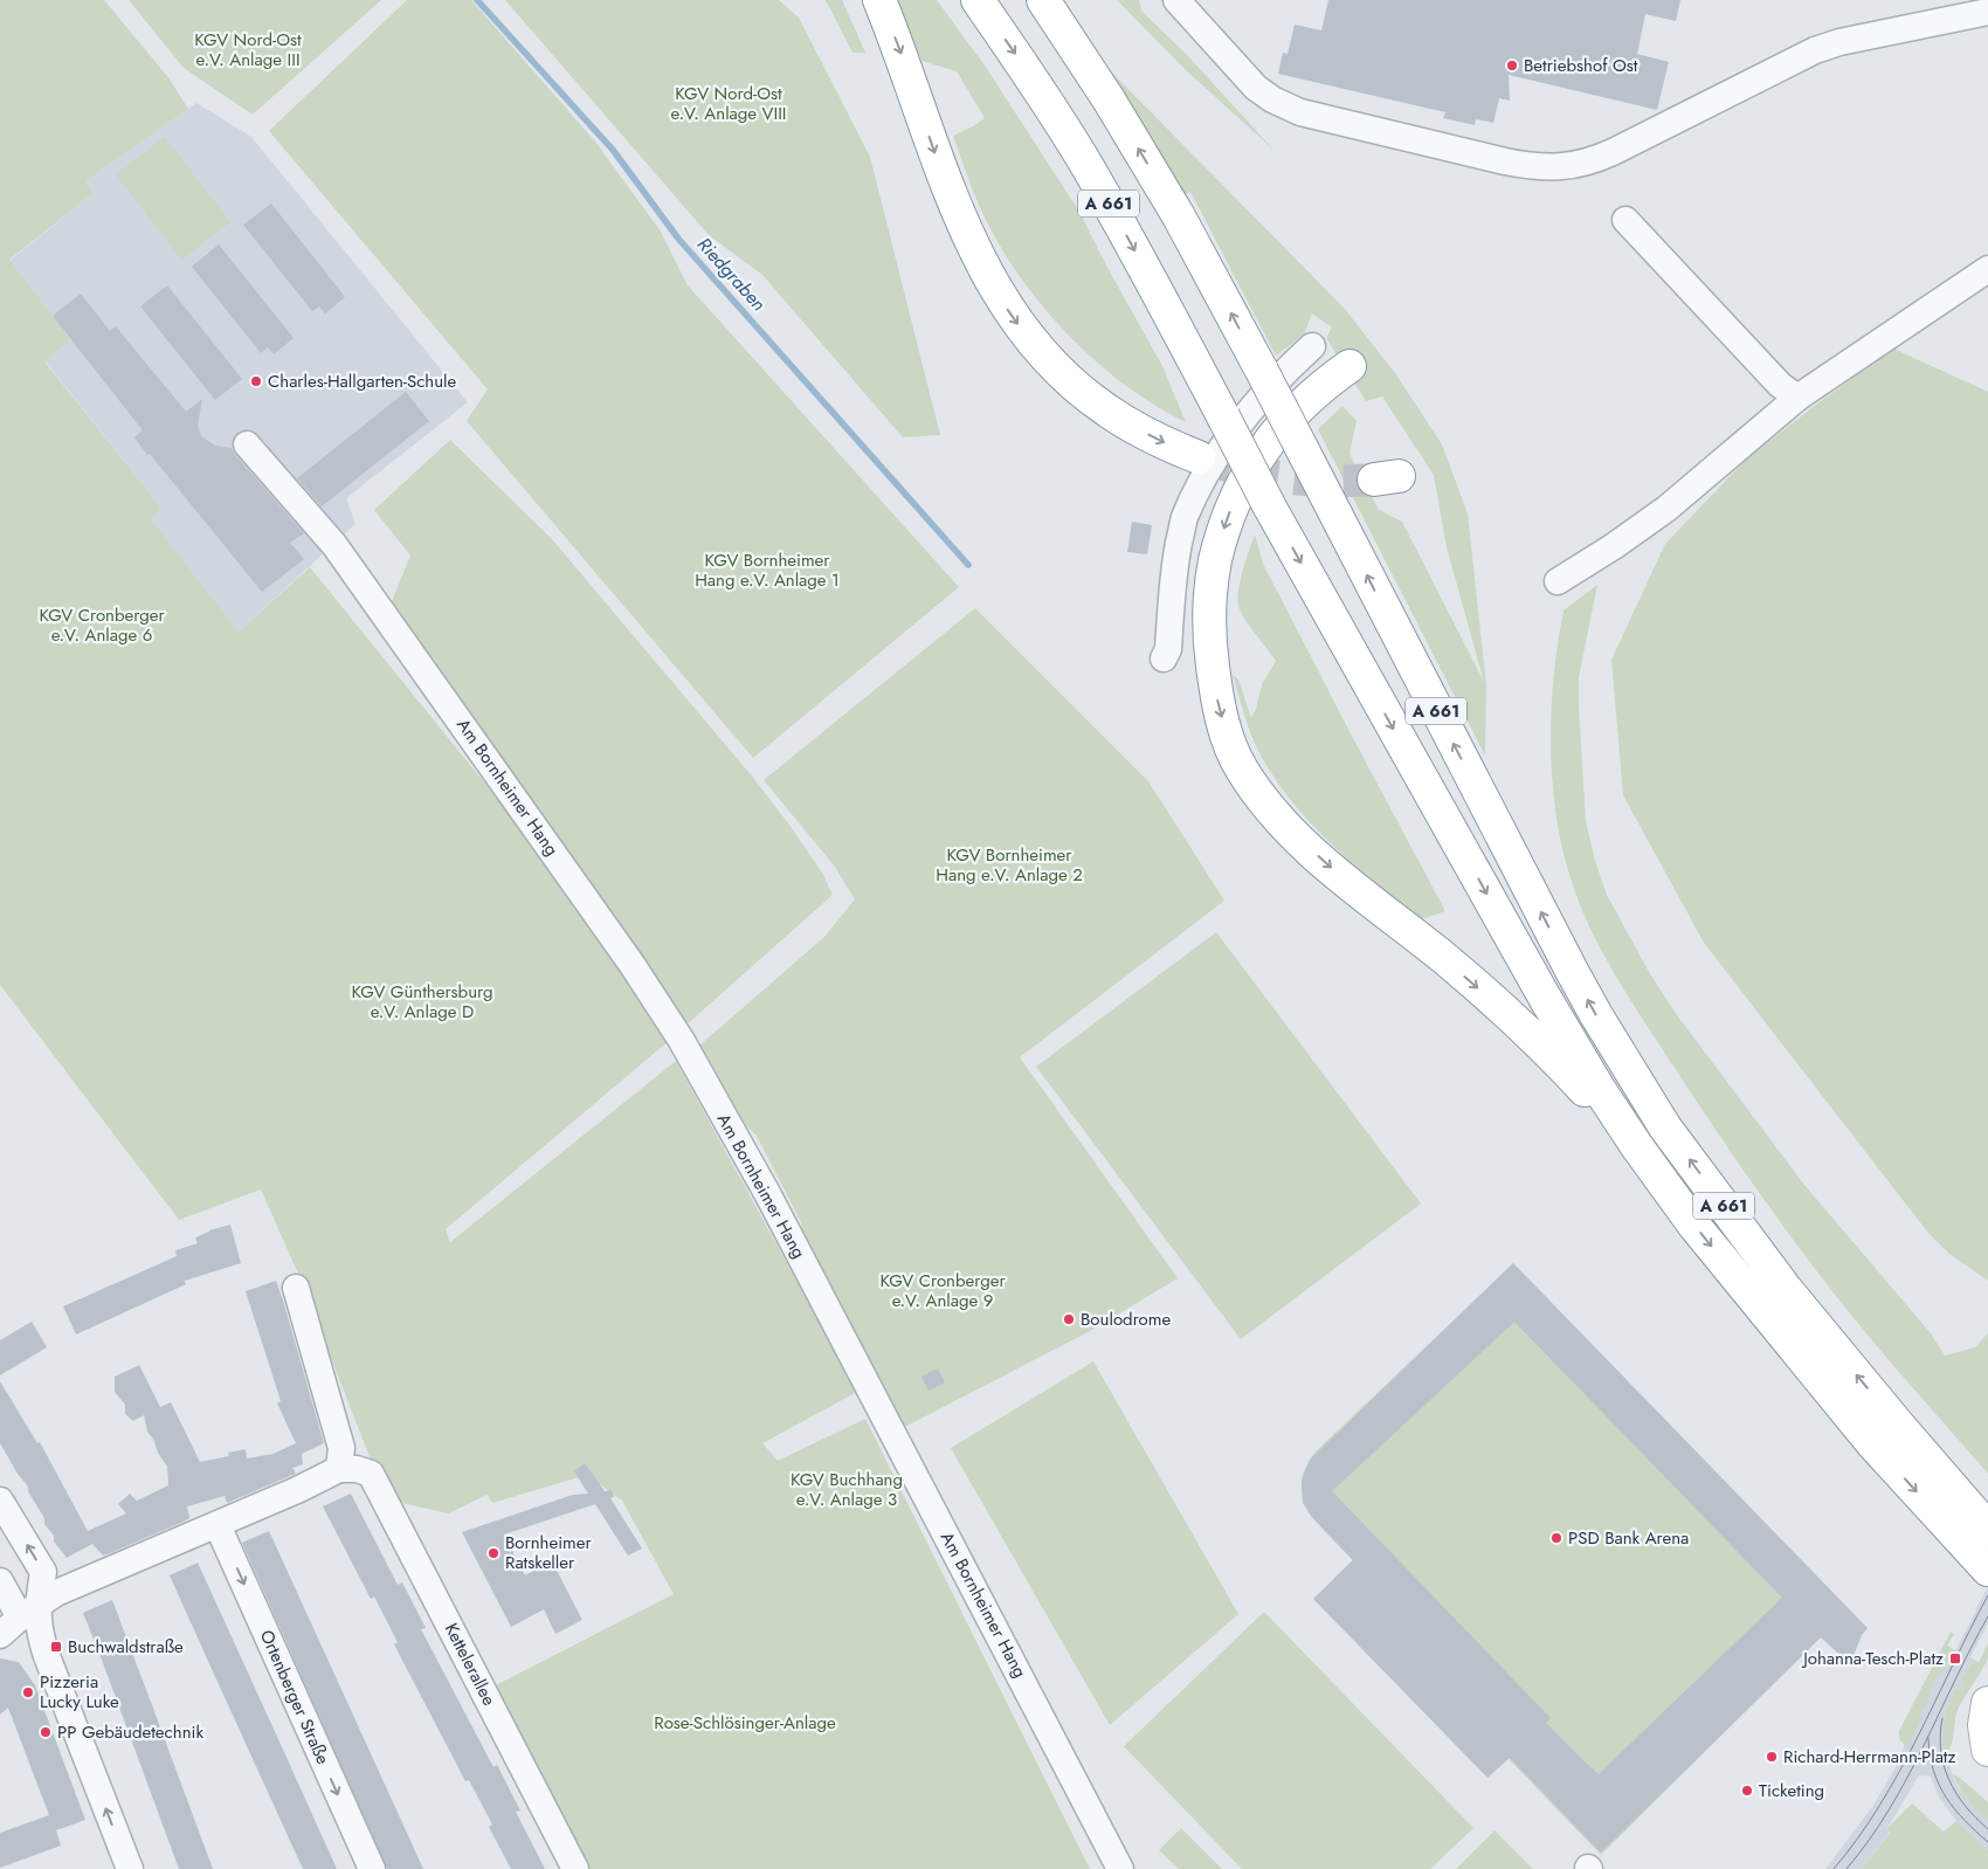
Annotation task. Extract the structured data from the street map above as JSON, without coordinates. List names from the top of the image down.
{
  "streets": {
    "main road": ["A 661"],
    "street": ["Am Bornheimer Hang", "Kettelerallee", "Ortenberger Straße"]
  },
  "water": ["Riedgraben"],
  "parks": [
    "KGV Nord-Ost e.V. Anlage III",
    "KGV Nord-Ost e.V. Anlage VIII",
    "KGV Bornheimer Hang e.V. Anlage 1",
    "KGV Cronberger e.V. Anlage 6",
    "KGV Bornheimer Hang e.V. Anlage 2",
    "KGV Günthersburg e.V. Anlage D",
    "KGV Cronberger e.V. Anlage 9",
    "KGV Buchhang e.V. Anlage 3",
    "Rose-Schlösinger-Anlage"
  ],
  "places": {
    "other": [
      "Betriebshof Ost",
      "Charles-Hallgarten-Schule",
      "Boulodrome",
      "PSD Bank Arena",
      "Bornheimer Ratskeller",
      "Pizzeria Lucky Luke",
      "PP Gebäudetechnik",
      "Richard-Herrmann-Platz",
      "Ticketing"
    ],
    "transit": ["Buchwaldstraße", "Johanna-Tesch-Platz"]
  }
}
